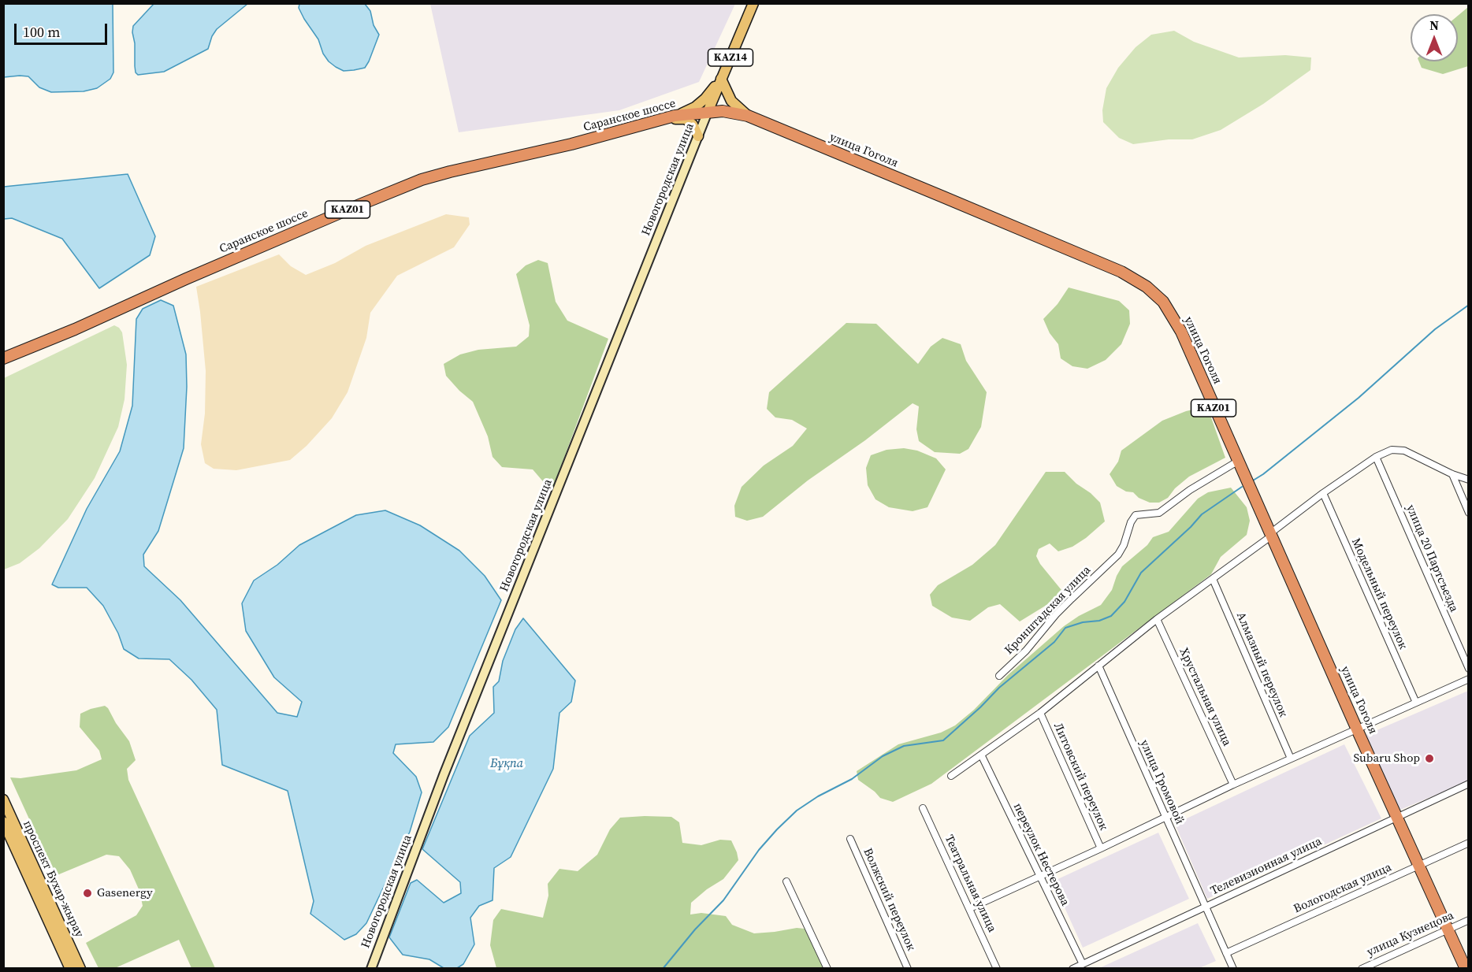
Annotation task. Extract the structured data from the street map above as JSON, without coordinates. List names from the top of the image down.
{
  "streets": {
    "highway": [
      "Саранское шоссе",
      "улица Гоголя",
      "KAZ01",
      "KАZ01"
    ],
    "main road": ["KAZ14", "проспект Бухар-жырау"],
    "street": [
      "Новогородская улица",
      "улица 20 Партсъезда",
      "Модельный переулок",
      "Кронштадская улица",
      "Алмазный переулок",
      "Хрустальная улица",
      "Литовский переулок",
      "улица Громовой",
      "переулок Нестерова",
      "Телевизионная улица",
      "Театральная улица",
      "Вологодская улица",
      "Волжский переулок",
      "улица Кузнецова"
    ]
  },
  "crossings": [
    ["KAZ14", "Саранское шоссе"],
    ["KAZ14", "улица Гоголя"],
    ["KAZ14", "Новогородская улица"],
    ["Саранское шоссе", "улица Гоголя"],
    ["Саранское шоссе", "Новогородская улица"],
    ["улица Гоголя", "Новогородская улица"],
    ["улица Гоголя", "Кронштадская улица"],
    ["улица Гоголя", "Телевизионная улица"],
    ["улица Гоголя", "Вологодская улица"],
    ["улица Гоголя", "улица Кузнецова"],
    ["улица Громовой", "Телевизионная улица"],
    ["улица Громовой", "Вологодская улица"],
    ["переулок Нестерова", "Телевизионная улица"]
  ],
  "water": ["Бұқпа"],
  "places": ["Subaru Shop", "Gasenergy"],
  "scale_bar": "100 m",
  "north": "top"
}
